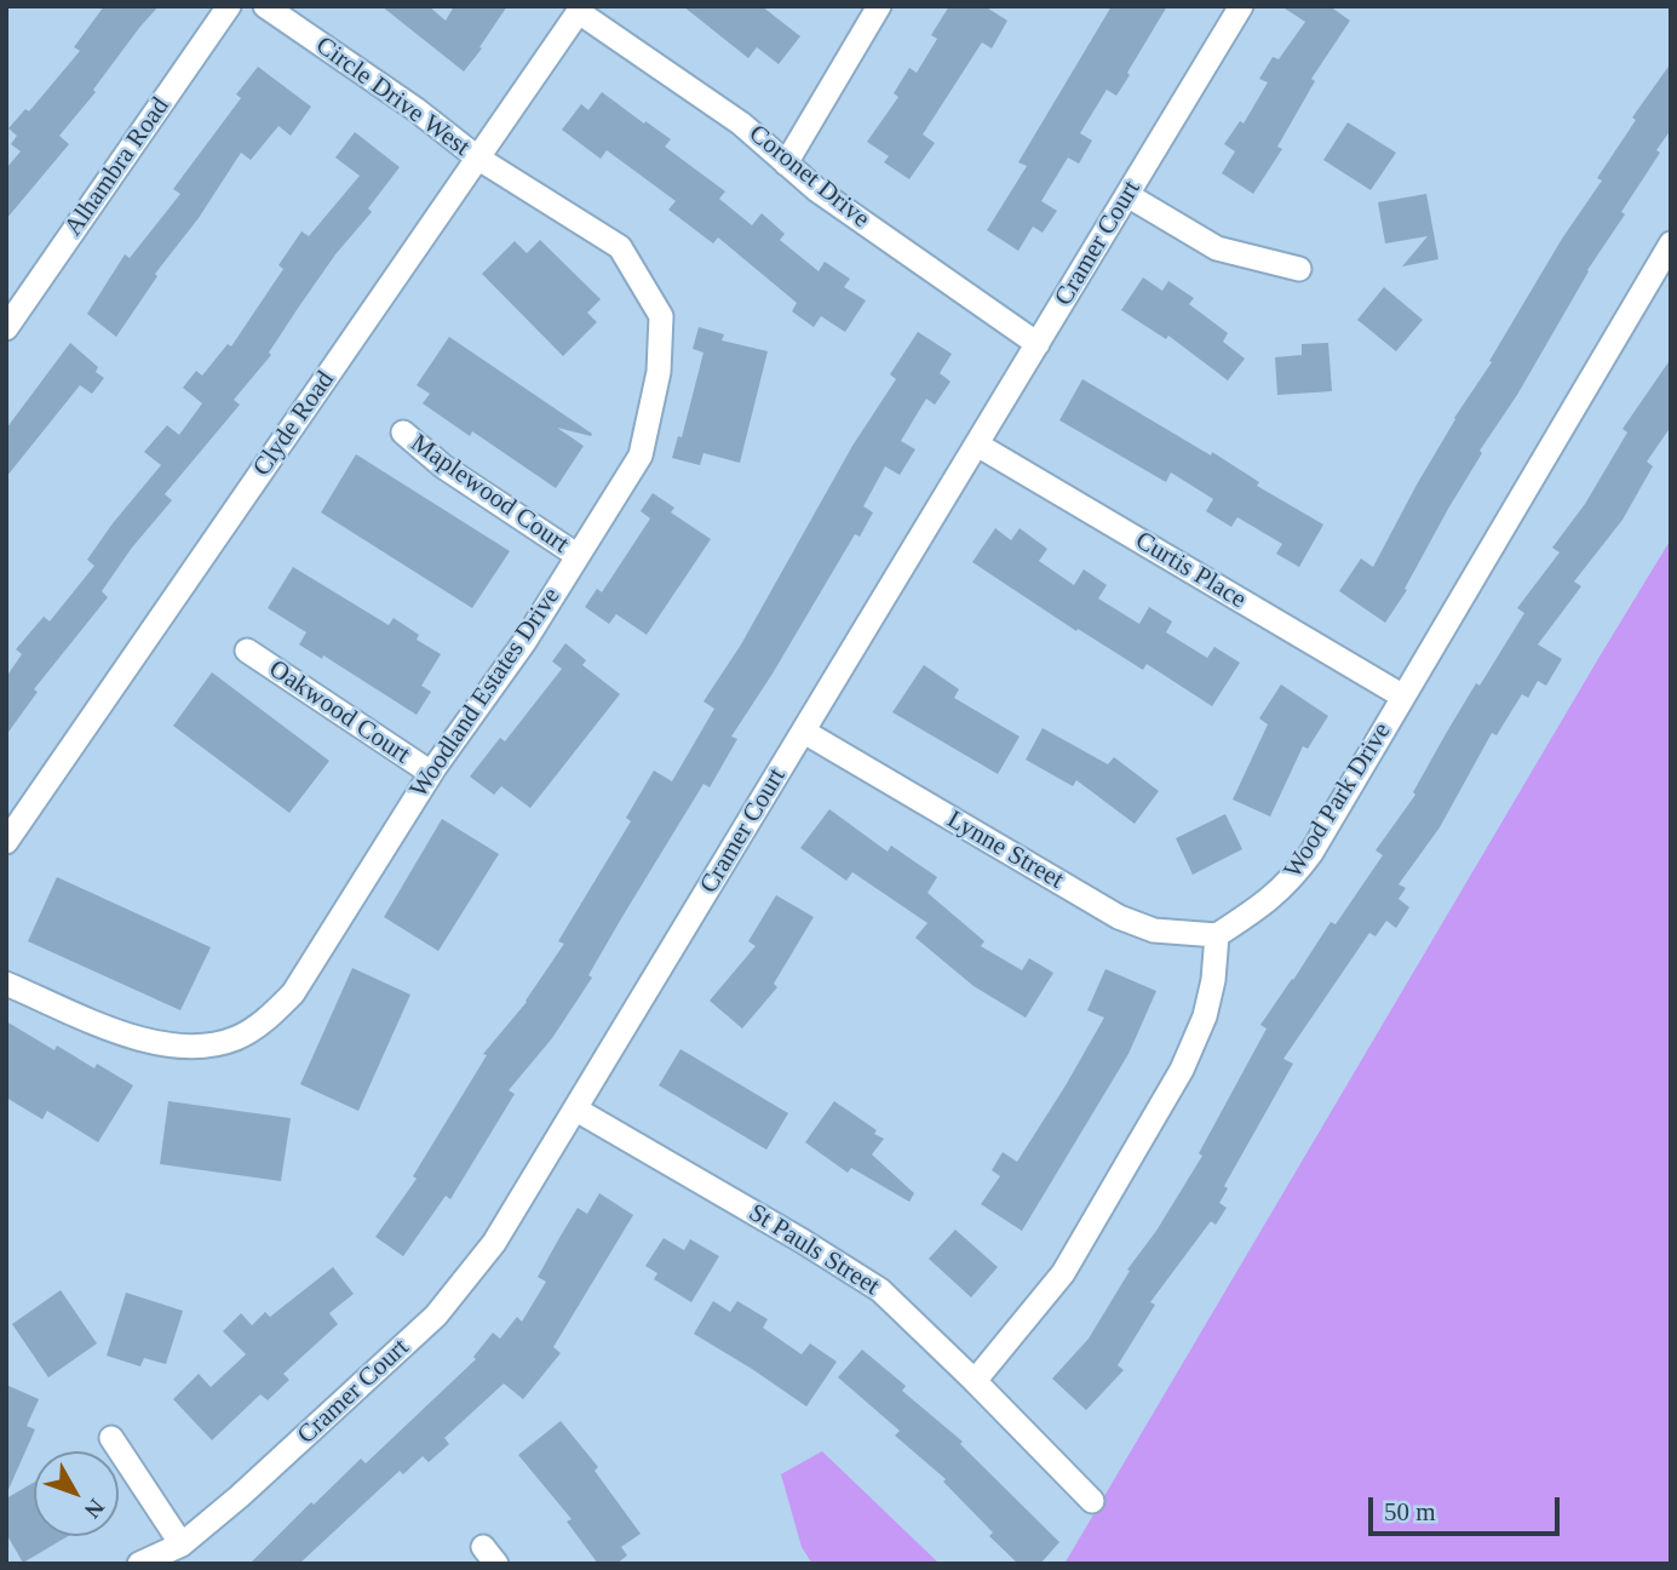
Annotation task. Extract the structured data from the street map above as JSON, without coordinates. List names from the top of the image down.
{
  "streets": {
    "street": [
      "Circle Drive West",
      "Alhambra Road",
      "Coronet Drive",
      "Cramer Court",
      "Clyde Road",
      "Maplewood Court",
      "Curtis Place",
      "Woodland Estates Drive",
      "Oakwood Court",
      "Wood Park Drive",
      "Lynne Street",
      "St Pauls Street"
    ]
  },
  "crossings": [
    ["Circle Drive West", "Clyde Road"],
    ["Circle Drive West", "Woodland Estates Drive"],
    ["Coronet Drive", "Cramer Court"],
    ["Coronet Drive", "Clyde Road"],
    ["Cramer Court", "Curtis Place"],
    ["Cramer Court", "Lynne Street"],
    ["Cramer Court", "St Pauls Street"],
    ["Clyde Road", "Woodland Estates Drive"],
    ["Maplewood Court", "Woodland Estates Drive"],
    ["Curtis Place", "Wood Park Drive"],
    ["Woodland Estates Drive", "Oakwood Court"],
    ["Wood Park Drive", "Lynne Street"]
  ],
  "scale_bar": "50 m",
  "north": "bottom right"
}
